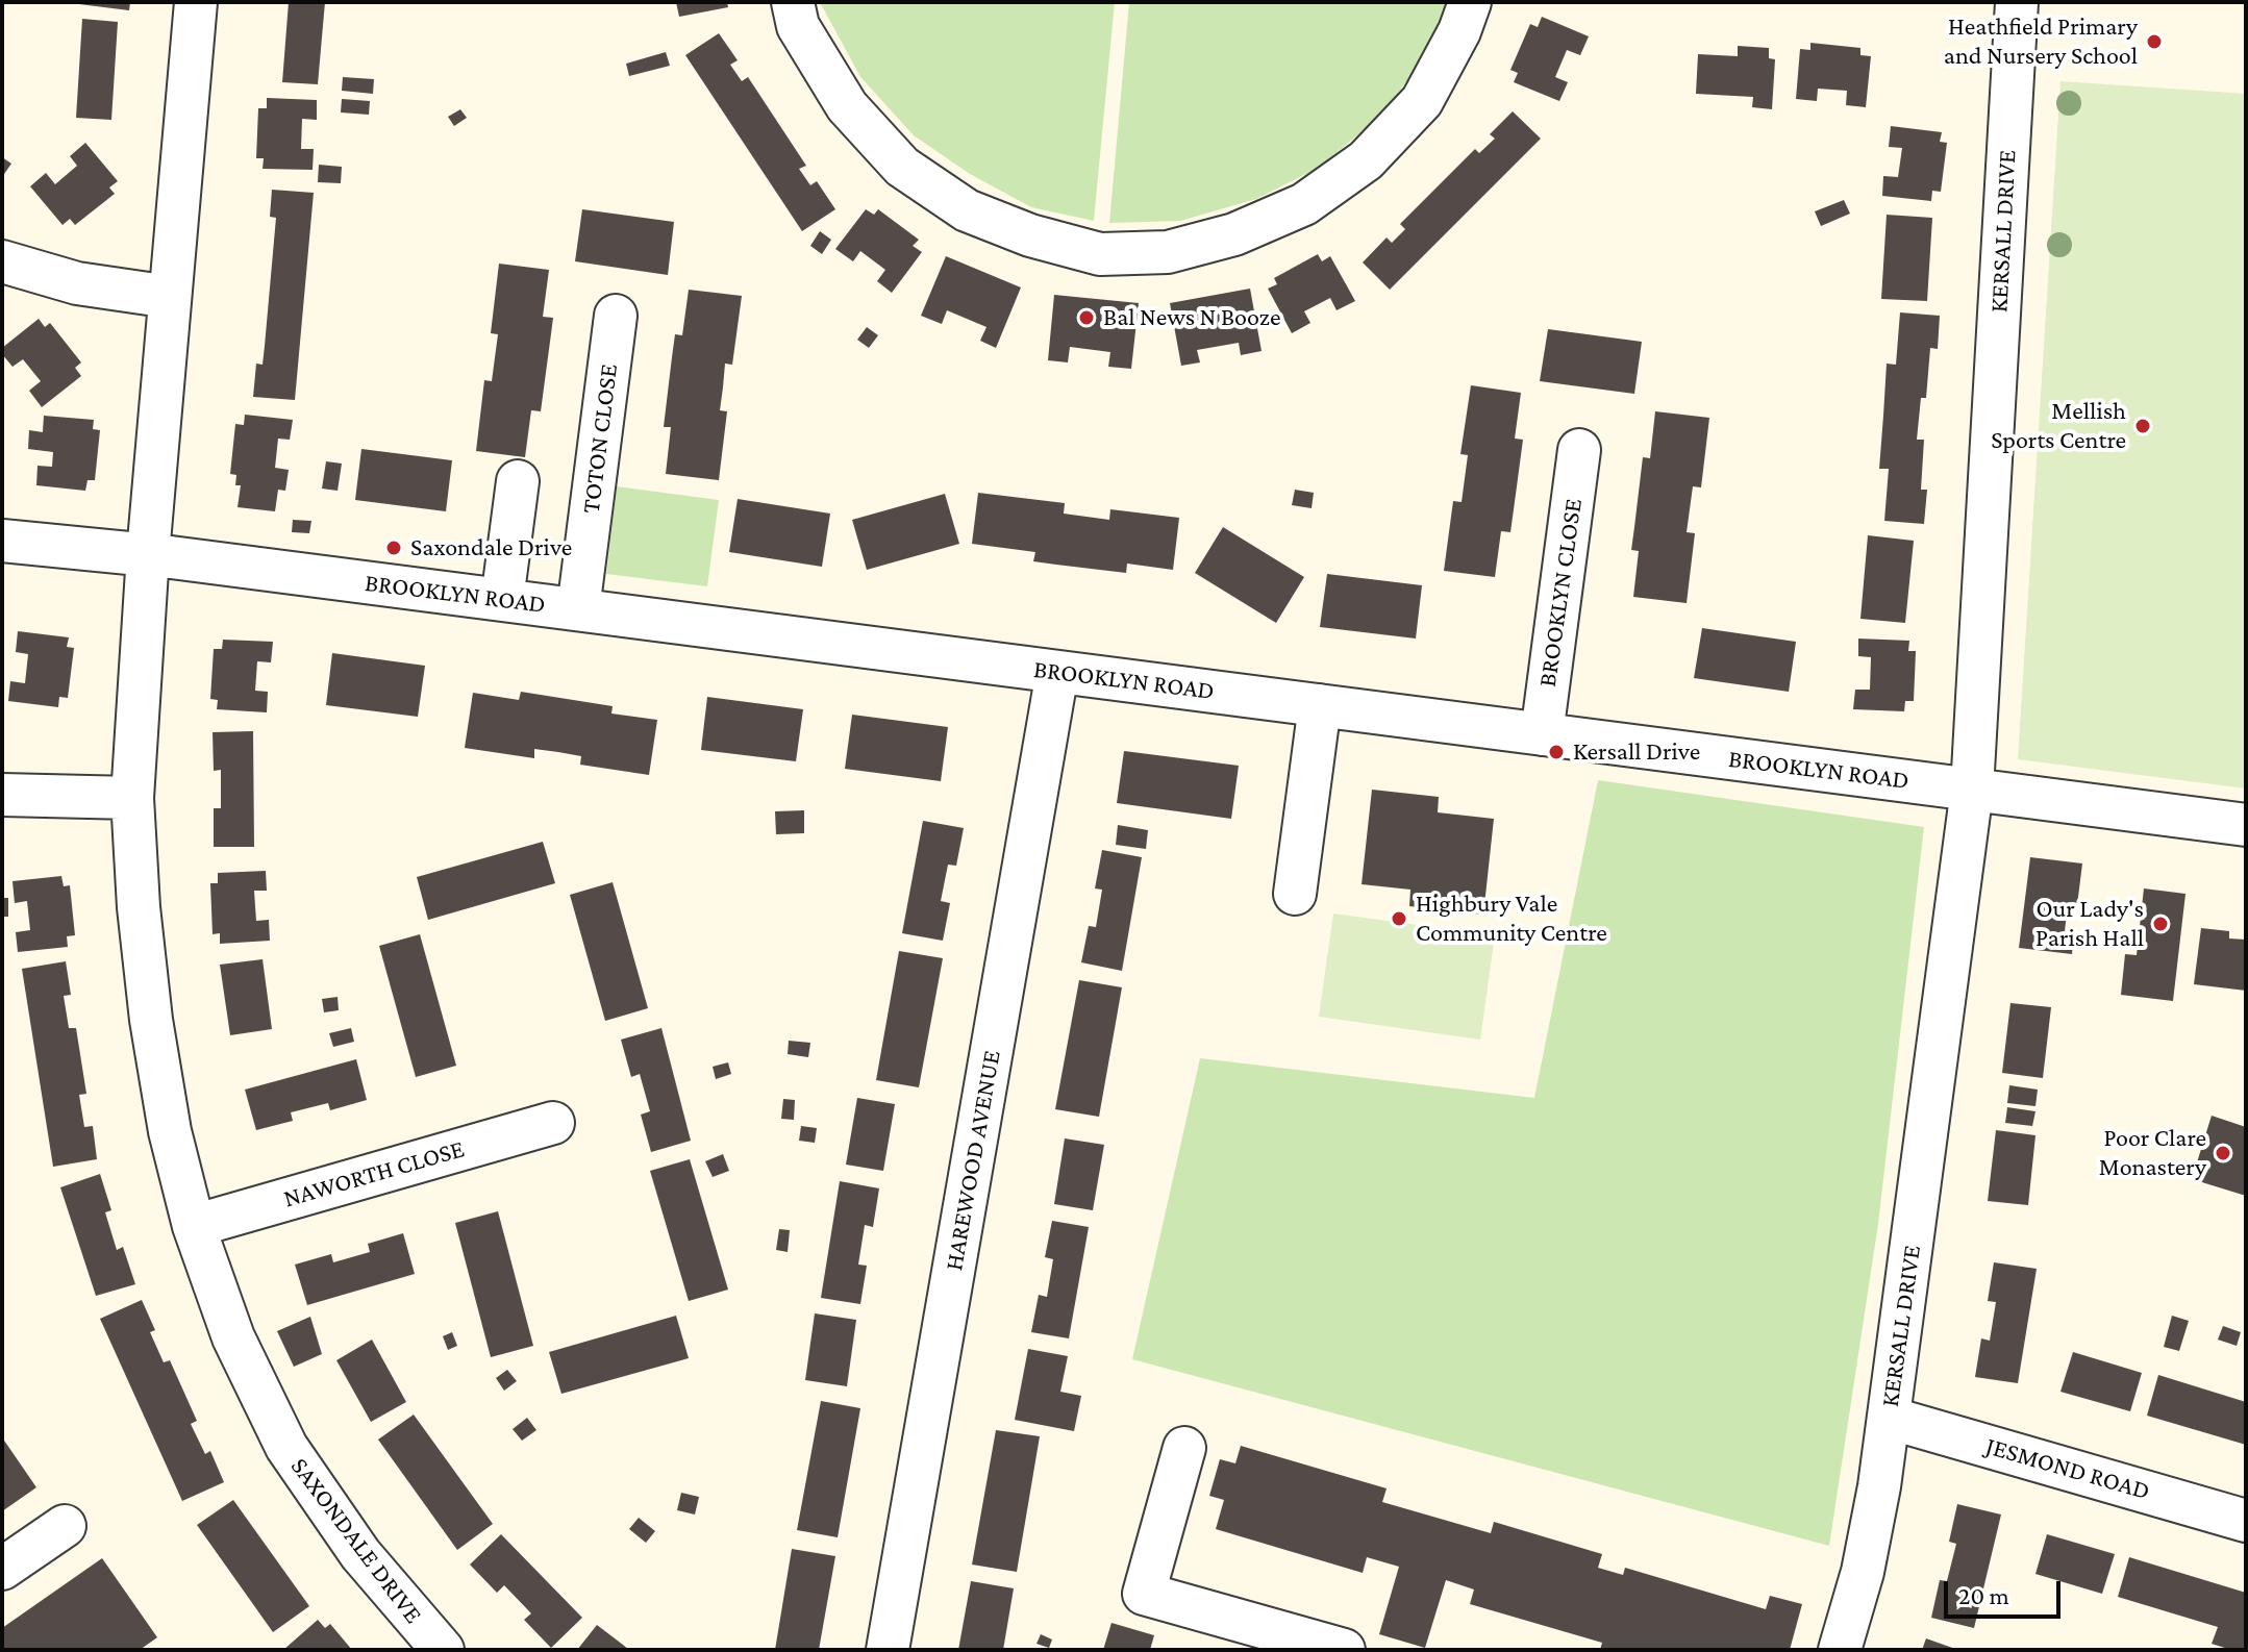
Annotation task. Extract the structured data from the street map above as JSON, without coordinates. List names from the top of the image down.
{
  "streets": {
    "street": [
      "KERSALL DRIVE",
      "TOTON CLOSE",
      "BROOKLYN CLOSE",
      "BROOKLYN ROAD",
      "HAREWOOD AVENUE",
      "NAWORTH CLOSE",
      "JESMOND ROAD",
      "SAXONDALE DRIVE"
    ]
  },
  "crossings": [
    ["KERSALL DRIVE", "BROOKLYN ROAD"],
    ["KERSALL DRIVE", "JESMOND ROAD"],
    ["TOTON CLOSE", "BROOKLYN ROAD"],
    ["BROOKLYN CLOSE", "BROOKLYN ROAD"],
    ["BROOKLYN ROAD", "HAREWOOD AVENUE"],
    ["BROOKLYN ROAD", "SAXONDALE DRIVE"],
    ["NAWORTH CLOSE", "SAXONDALE DRIVE"]
  ],
  "places": [
    "Heathfield Primary and Nursery School",
    "Bal News N Booze",
    "Mellish Sports Centre",
    "Saxondale Drive",
    "Kersall Drive",
    "Highbury Vale Community Centre",
    "Our Lady's Parish Hall",
    "Poor Clare Monastery"
  ],
  "scale_bar": "20 m"
}
